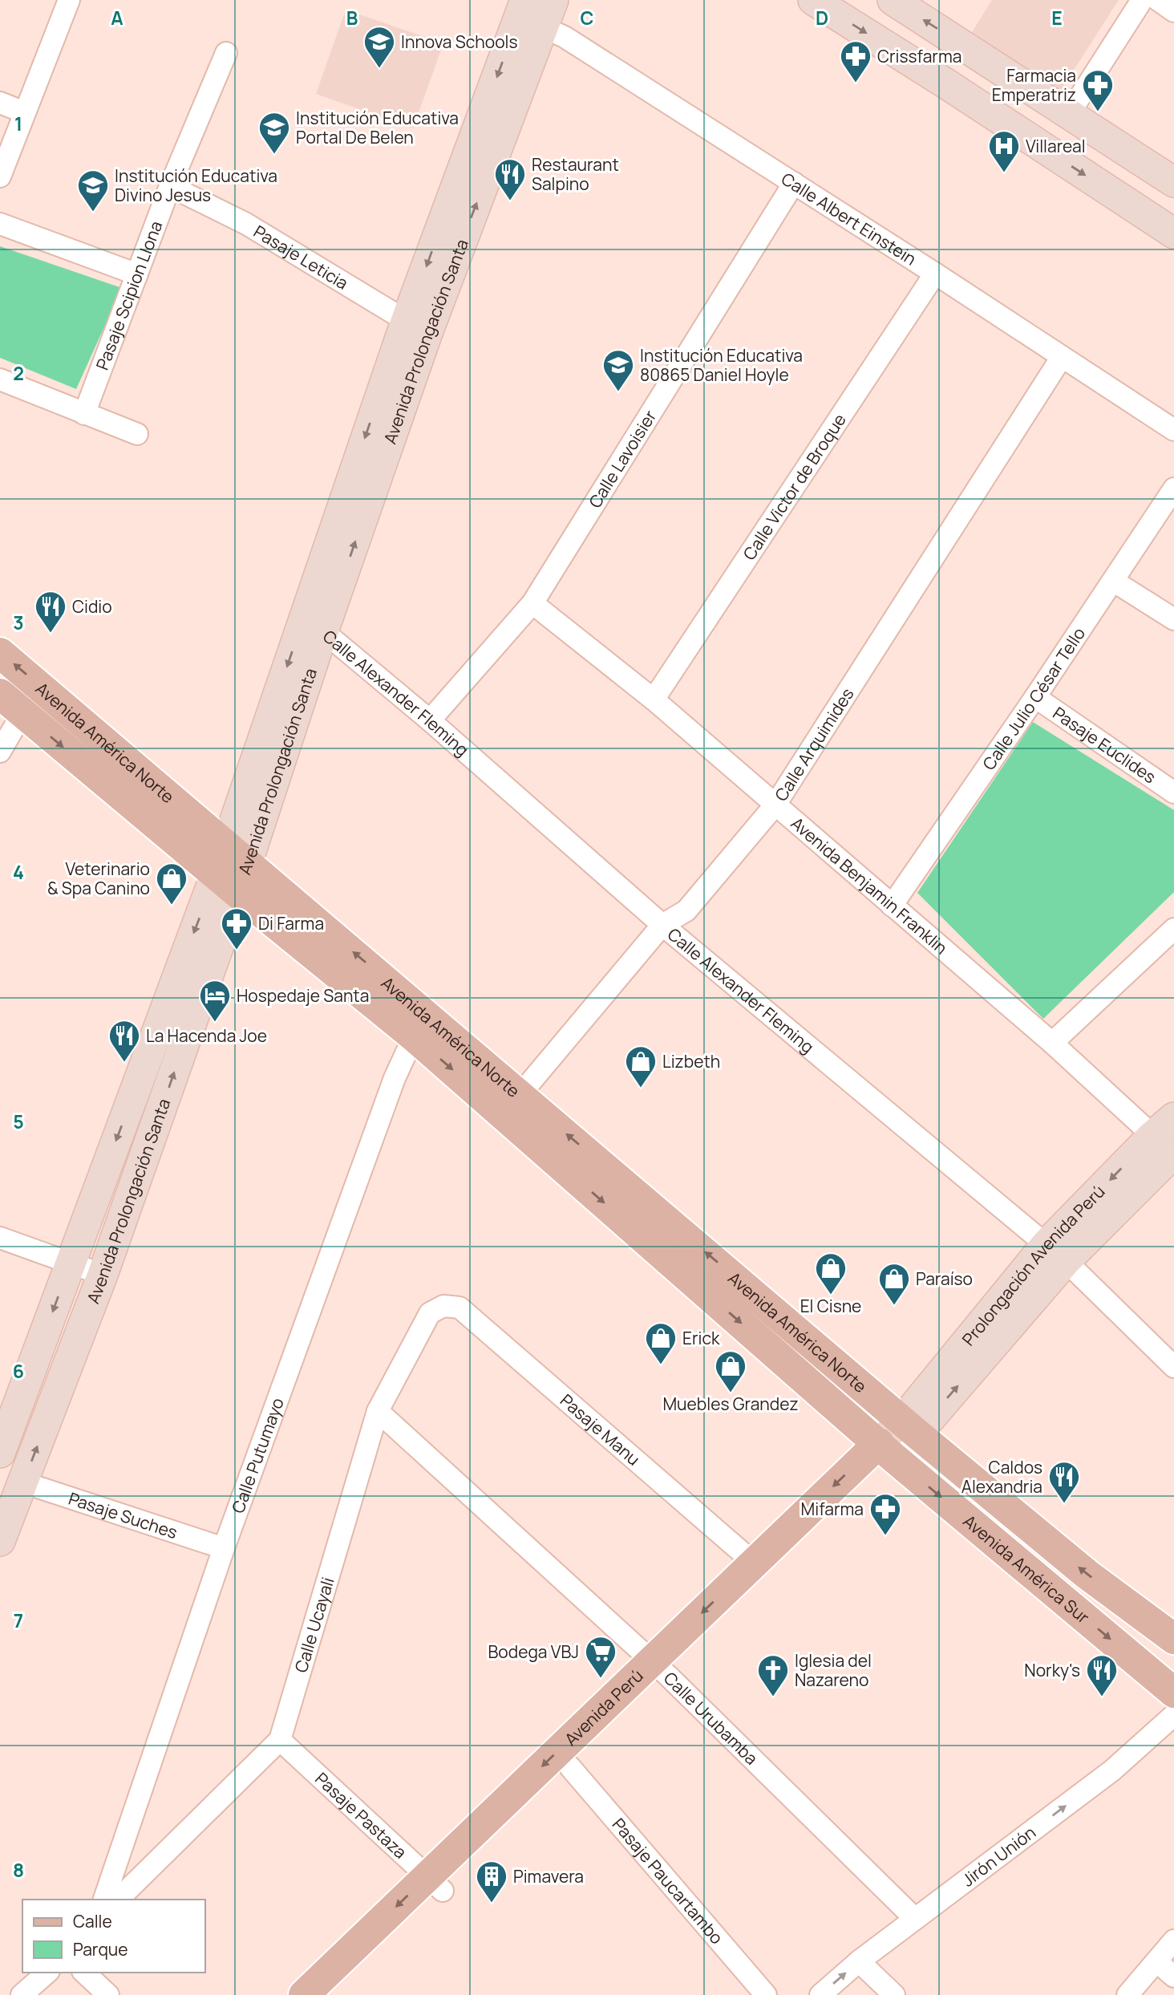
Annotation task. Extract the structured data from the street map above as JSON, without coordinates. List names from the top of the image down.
{
  "streets": {
    "main road": ["Avenida América Norte", "Avenida América Sur", "Avenida Perú"],
    "street": [
      "Calle Albert Einstein",
      "Pasaje Leticia",
      "Pasaje Scipion Llona",
      "Avenida Prolongación Santa",
      "Calle Lavoisier",
      "Calle Victor de Broque",
      "Calle Alexander Fleming",
      "Calle Julio César Tello",
      "Calle Arquimides",
      "Pasaje Euclides",
      "Avenida Benjamin Franklin",
      "Prolongación Avenida Perú",
      "Pasaje Manu",
      "Calle Putumayo",
      "Pasaje Suches",
      "Calle Ucayali",
      "Calle Urubamba",
      "Pasaje Pastaza",
      "Jirón Unión",
      "Pasaje Paucartambo"
    ]
  },
  "crossings": [
    ["Calle Albert Einstein", "Avenida Prolongación Santa"],
    ["Calle Albert Einstein", "Calle Lavoisier"],
    ["Calle Albert Einstein", "Calle Victor de Broque"],
    ["Calle Albert Einstein", "Calle Arquimides"],
    ["Pasaje Leticia", "Pasaje Scipion Llona"],
    ["Pasaje Leticia", "Avenida Prolongación Santa"],
    ["Avenida Prolongación Santa", "Calle Alexander Fleming"],
    ["Avenida Prolongación Santa", "Avenida América Norte"],
    ["Avenida Prolongación Santa", "Pasaje Suches"],
    ["Calle Lavoisier", "Calle Alexander Fleming"],
    ["Calle Lavoisier", "Avenida Benjamin Franklin"],
    ["Calle Victor de Broque", "Avenida Benjamin Franklin"],
    ["Calle Alexander Fleming", "Calle Arquimides"],
    ["Calle Alexander Fleming", "Prolongación Avenida Perú"],
    ["Calle Julio César Tello", "Pasaje Euclides"],
    ["Calle Julio César Tello", "Avenida Benjamin Franklin"],
    ["Avenida América Norte", "Calle Arquimides"],
    ["Avenida América Norte", "Prolongación Avenida Perú"],
    ["Avenida América Norte", "Calle Putumayo"],
    ["Avenida América Norte", "Avenida América Sur"],
    ["Avenida América Norte", "Avenida Perú"],
    ["Calle Arquimides", "Avenida Benjamin Franklin"],
    ["Avenida Benjamin Franklin", "Prolongación Avenida Perú"],
    ["Prolongación Avenida Perú", "Avenida América Sur"],
    ["Prolongación Avenida Perú", "Avenida Perú"],
    ["Pasaje Manu", "Calle Ucayali"],
    ["Pasaje Manu", "Avenida Perú"],
    ["Calle Putumayo", "Pasaje Suches"],
    ["Avenida América Sur", "Avenida Perú"],
    ["Calle Ucayali", "Calle Urubamba"],
    ["Calle Ucayali", "Pasaje Pastaza"],
    ["Avenida Perú", "Calle Urubamba"],
    ["Avenida Perú", "Pasaje Pastaza"],
    ["Avenida Perú", "Pasaje Paucartambo"],
    ["Calle Urubamba", "Jirón Unión"]
  ],
  "one_way": ["Avenida Perú", "Jirón Unión"],
  "places": {
    "school or university": [
      "Innova Schools",
      "Institución Educativa Portal De Belen",
      "Institución Educativa Divino Jesus",
      "Institución Educativa 80865 Daniel Hoyle"
    ],
    "pharmacy": [
      "Crissfarma",
      "Farmacia Emperatriz",
      "Di Farma",
      "Mifarma"
    ],
    "hospital": ["Villareal"],
    "restaurant": [
      "Restaurant Salpino",
      "Cidio",
      "La Hacenda Joe",
      "Caldos Alexandria",
      "Norky's"
    ],
    "shop": [
      "Veterinario & Spa Canino",
      "Lizbeth",
      "El Cisne",
      "Paraíso",
      "Erick",
      "Muebles Grandez"
    ],
    "hotel": ["Hospedaje Santa"],
    "supermarket": ["Bodega VBJ"],
    "church": ["Iglesia del Nazareno"],
    "building": ["Pimavera"]
  },
  "legend": ["Calle", "Parque"],
  "grid": {
    "columns": [
      "A",
      "B",
      "C",
      "D",
      "E"
    ],
    "rows": [
      "1",
      "2",
      "3",
      "4",
      "5",
      "6",
      "7",
      "8"
    ]
  }
}
